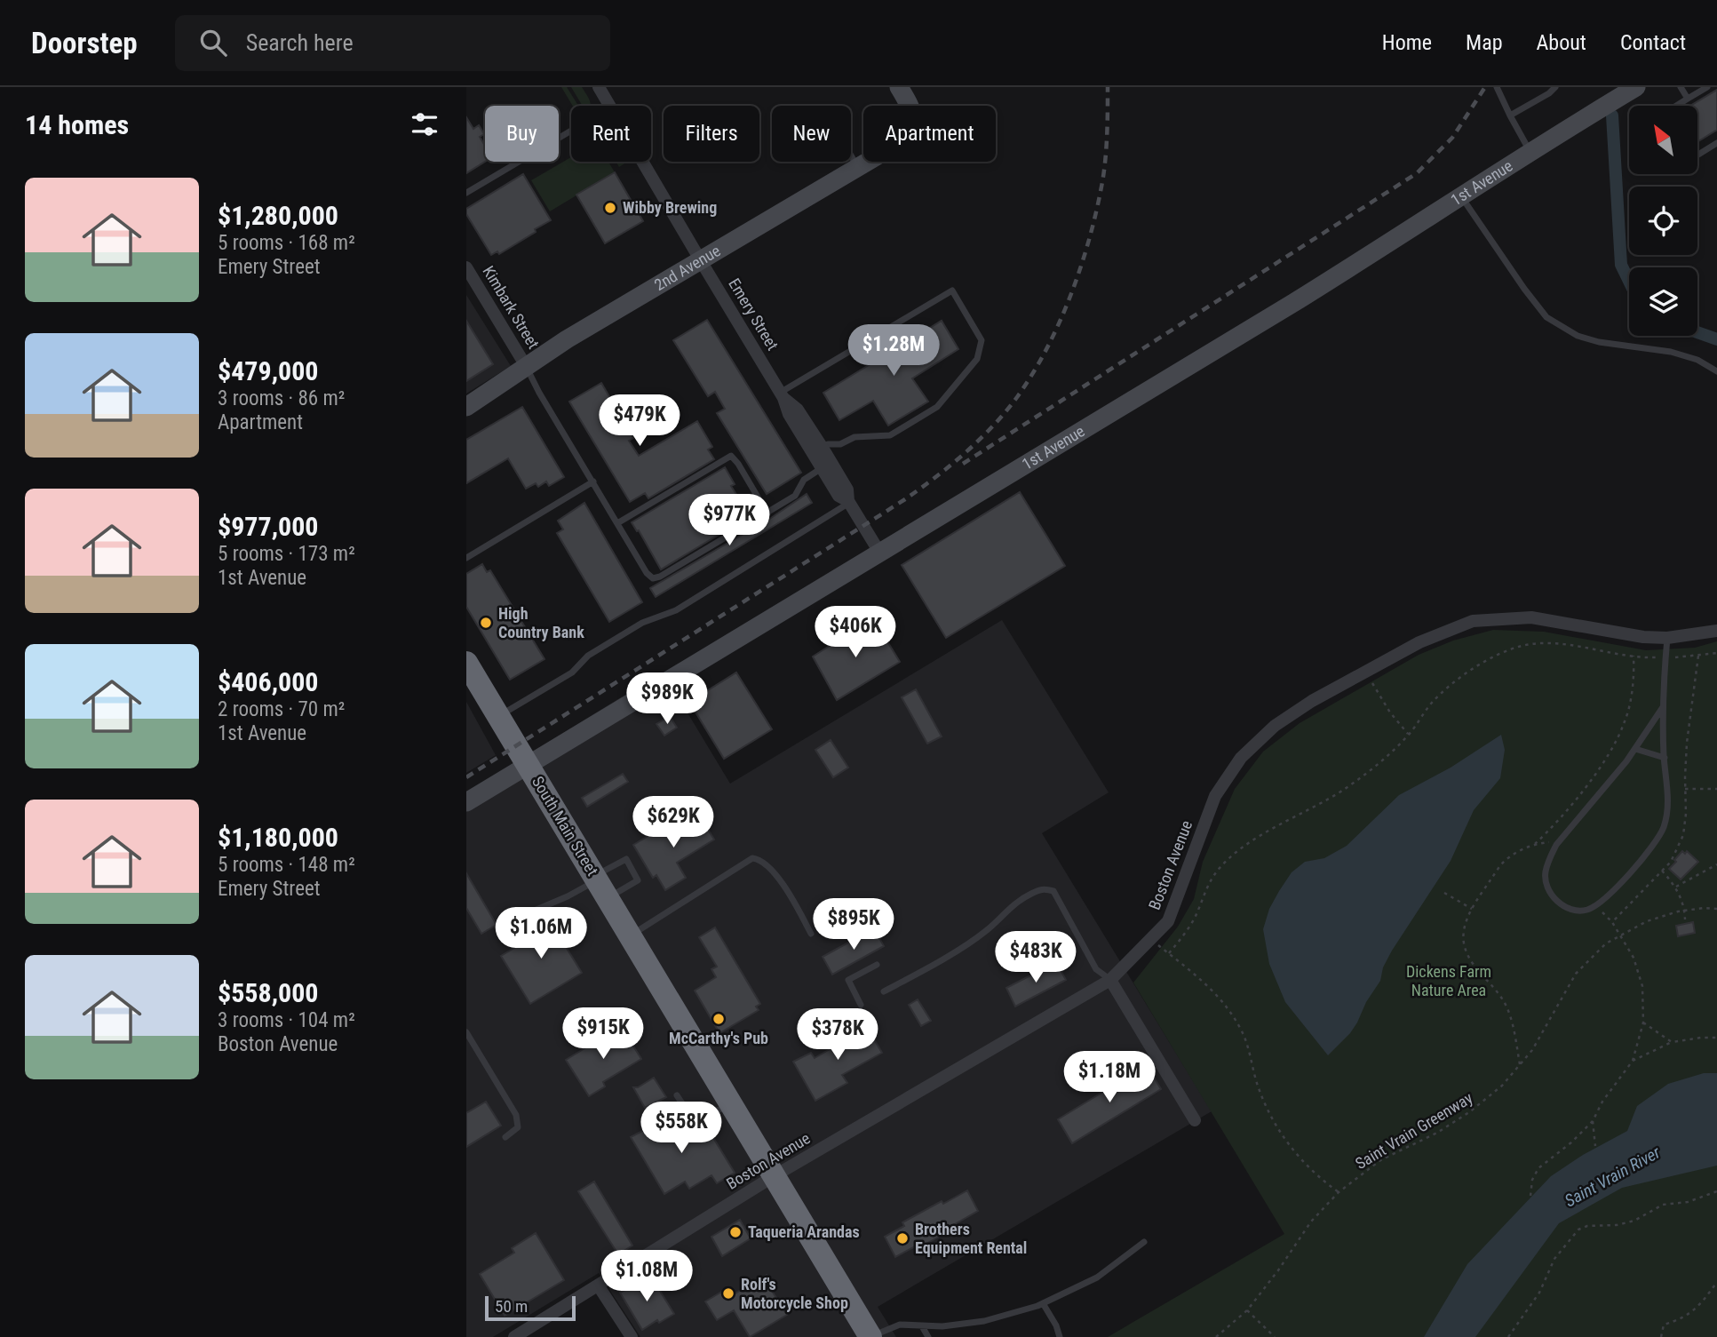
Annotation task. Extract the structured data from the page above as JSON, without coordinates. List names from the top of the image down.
{
  "streets": {
    "highway": ["South Main Street"],
    "street": [
      "1st Avenue",
      "2nd Avenue",
      "Kimbark Street",
      "Emery Street",
      "Boston Avenue"
    ],
    "path": ["Saint Vrain Greenway"]
  },
  "crossings": [
    ["1st Avenue", "Emery Street"],
    ["1st Avenue", "South Main Street"],
    ["2nd Avenue", "Kimbark Street"],
    ["2nd Avenue", "Emery Street"],
    ["South Main Street", "Boston Avenue"]
  ],
  "water": ["Saint Vrain River"],
  "parks": ["Dickens Farm Nature Area"],
  "places": [
    "Wibby Brewing",
    "High Country Bank",
    "McCarthy's Pub",
    "Taqueria Arandas",
    "Brothers Equipment Rental",
    "Rolf's Motorcycle Shop"
  ],
  "scale_bar": "50 m",
  "north": "top left",
  "page": {
    "header": "Doorstep",
    "search": "Search here",
    "nav": [
      "Home",
      "Map",
      "About",
      "Contact"
    ],
    "heading": "14 homes",
    "chip": [
      "Buy",
      "Rent",
      "Filters",
      "New",
      "Apartment"
    ],
    "list": [
      {
        "name": "$1,280,000",
        "note": "5 rooms · 168 m² · Emery Street"
      },
      {
        "name": "$479,000",
        "note": "3 rooms · 86 m² · Apartment"
      },
      {
        "name": "$977,000",
        "note": "5 rooms · 173 m² · 1st Avenue"
      },
      {
        "name": "$406,000",
        "note": "2 rooms · 70 m² · 1st Avenue"
      },
      {
        "name": "$1,180,000",
        "note": "5 rooms · 148 m² · Emery Street"
      },
      {
        "name": "$558,000",
        "note": "3 rooms · 104 m² · Boston Avenue"
      }
    ],
    "price": [
      "$1.28M",
      "$479K",
      "$977K",
      "$406K",
      "$989K",
      "$629K",
      "$895K",
      "$1.06M",
      "$483K",
      "$915K",
      "$378K",
      "$1.18M",
      "$558K",
      "$1.08M"
    ],
    "scale": "50 m"
  }
}
